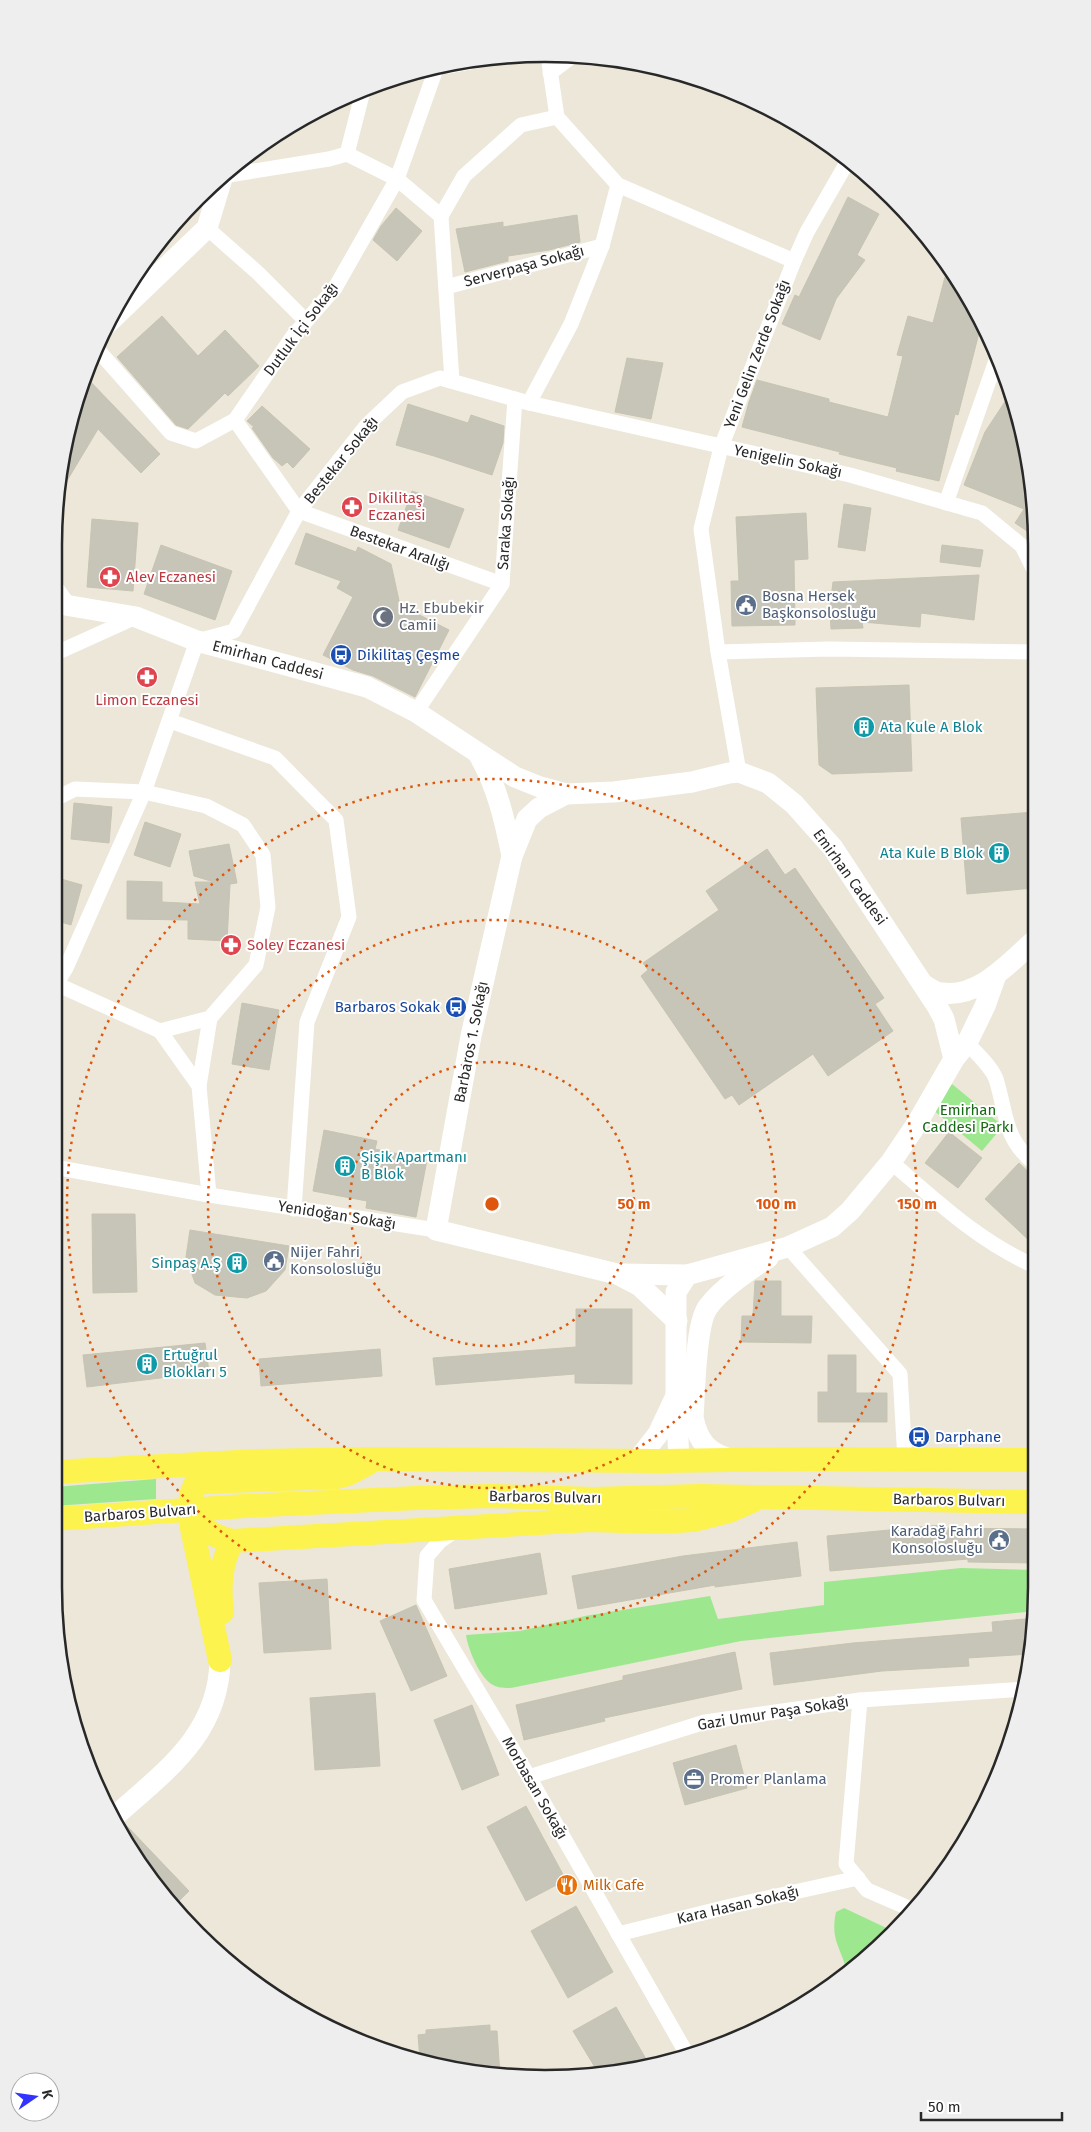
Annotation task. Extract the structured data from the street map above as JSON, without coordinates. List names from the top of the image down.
{
  "streets": {
    "main road": ["Barbaros Bulvarı"],
    "street": [
      "Serverpaşa Sokağı",
      "Dutluk İçi Sokağı",
      "Yeni Gelin Zerde Sokağı",
      "Bestekar Sokağı",
      "Yenigelin Sokağı",
      "Saraka Sokağı",
      "Bestekar Aralığı",
      "Emirhan Caddesi",
      "Barbaros 1. Sokağı",
      "Yenidoğan Sokağı",
      "Gazi Umur Paşa Sokağı",
      "Morbasan Sokağı",
      "Kara Hasan Sokağı"
    ]
  },
  "crossings": [
    ["Yeni Gelin Zerde Sokağı", "Bestekar Sokağı"],
    ["Yeni Gelin Zerde Sokağı", "Yenigelin Sokağı"],
    ["Bestekar Sokağı", "Yenigelin Sokağı"],
    ["Bestekar Sokağı", "Saraka Sokağı"],
    ["Bestekar Sokağı", "Bestekar Aralığı"],
    ["Bestekar Sokağı", "Emirhan Caddesi"],
    ["Yenigelin Sokağı", "Emirhan Caddesi"],
    ["Saraka Sokağı", "Bestekar Aralığı"],
    ["Saraka Sokağı", "Emirhan Caddesi"],
    ["Emirhan Caddesi", "Barbaros 1. Sokağı"],
    ["Barbaros 1. Sokağı", "Yenidoğan Sokağı"],
    ["Gazi Umur Paşa Sokağı", "Morbasan Sokağı"],
    ["Morbasan Sokağı", "Kara Hasan Sokağı"]
  ],
  "parks": ["Emirhan Caddesi Parkı"],
  "places": {
    "pharmacy": [
      "Dikilitaş Eczanesi",
      "Alev Eczanesi",
      "Limon Eczanesi",
      "Soley Eczanesi"
    ],
    "public building": ["Bosna Hersek Başkonsolosluğu", "Nijer Fahri Konsolosluğu", "Karadağ Fahri Konsolosluğu"],
    "mosque": ["Hz. Ebubekir Camii"],
    "bus stop": ["Dikilitaş Çeşme", "Barbaros Sokak", "Darphane"],
    "building": [
      "Ata Kule A Blok",
      "Ata Kule B Blok",
      "Şişik Apartmanı B Blok",
      "Sinpaş A.Ş",
      "Ertuğrul Blokları 5"
    ],
    "office": ["Promer Planlama"],
    "restaurant": ["Milk Cafe"]
  },
  "scale_bar": "50 m",
  "north": "right",
  "rings": ["50 m", "100 m", "150 m"]
}
